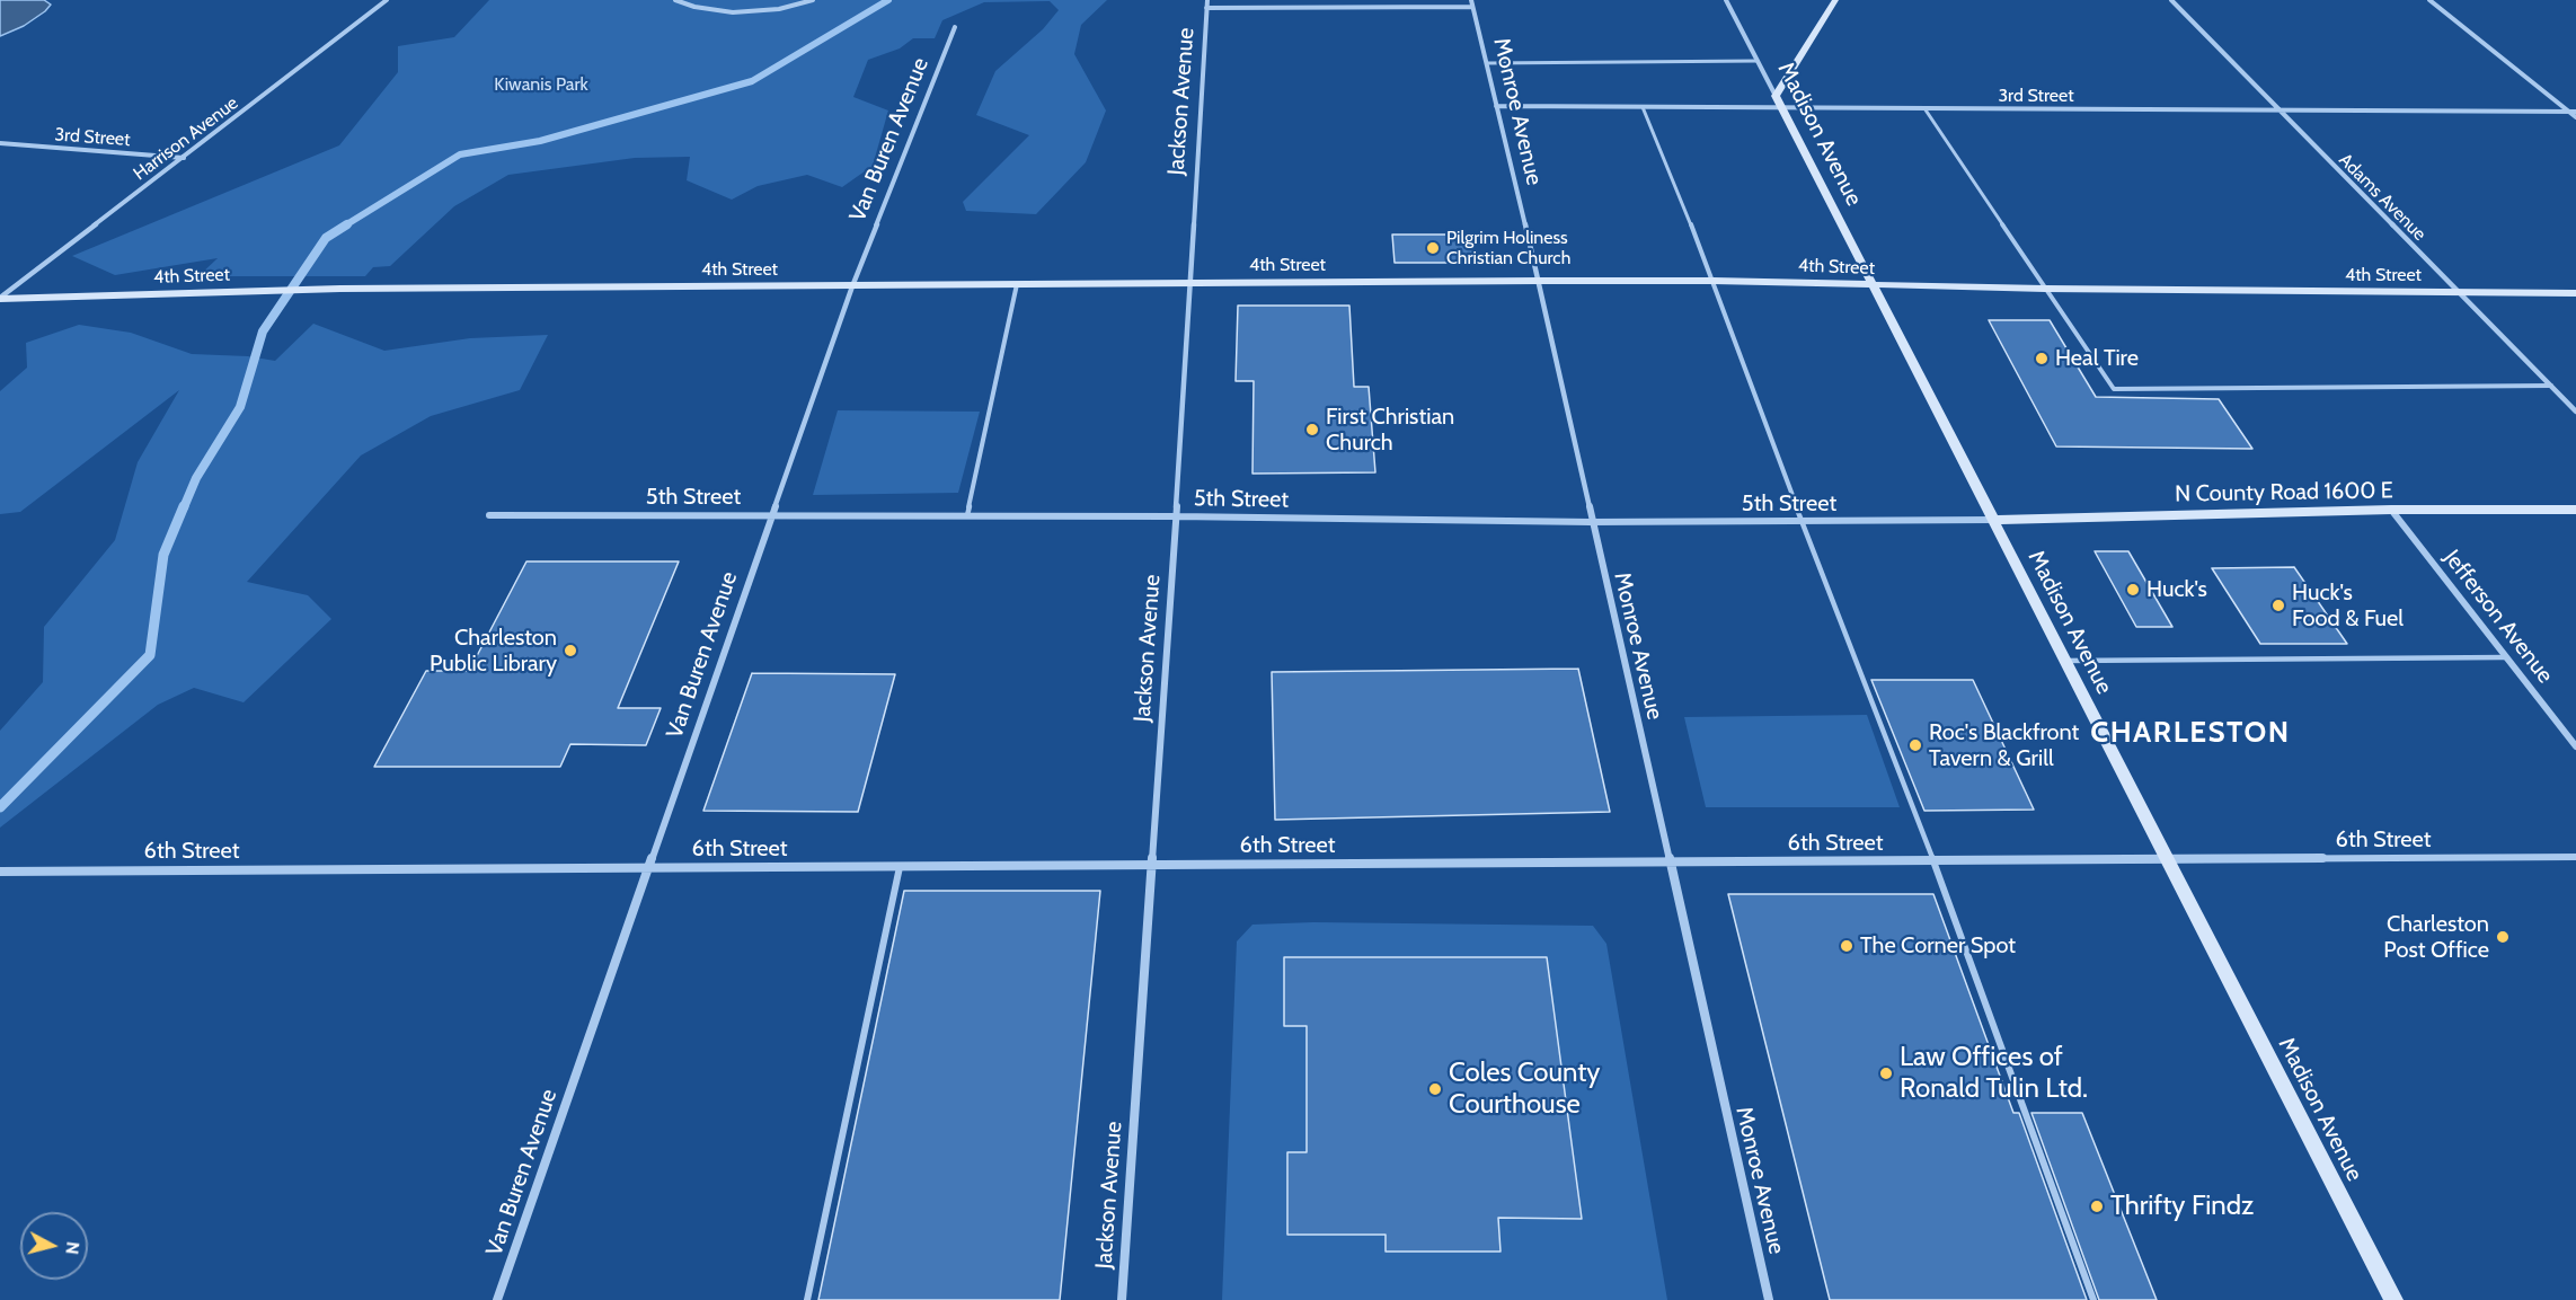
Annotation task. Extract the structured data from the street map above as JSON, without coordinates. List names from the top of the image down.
{
  "streets": {
    "street": [
      "3rd Street",
      "Jackson Avenue",
      "Monroe Avenue",
      "Madison Avenue",
      "Harrison Avenue",
      "Van Buren Avenue",
      "Adams Avenue",
      "4th Street",
      "N County Road 1600 E",
      "5th Street",
      "Jefferson Avenue",
      "6th Street"
    ]
  },
  "crossings": [
    ["3rd Street", "Monroe Avenue"],
    ["3rd Street", "Madison Avenue"],
    ["3rd Street", "Harrison Avenue"],
    ["3rd Street", "Adams Avenue"],
    ["Jackson Avenue", "4th Street"],
    ["Jackson Avenue", "5th Street"],
    ["Jackson Avenue", "6th Street"],
    ["Monroe Avenue", "4th Street"],
    ["Monroe Avenue", "5th Street"],
    ["Monroe Avenue", "6th Street"],
    ["Madison Avenue", "4th Street"],
    ["Madison Avenue", "N County Road 1600 E"],
    ["Madison Avenue", "5th Street"],
    ["Madison Avenue", "6th Street"],
    ["Harrison Avenue", "4th Street"],
    ["Van Buren Avenue", "4th Street"],
    ["Van Buren Avenue", "5th Street"],
    ["Van Buren Avenue", "6th Street"],
    ["Adams Avenue", "4th Street"],
    ["N County Road 1600 E", "5th Street"],
    ["N County Road 1600 E", "Jefferson Avenue"]
  ],
  "districts": ["CHARLESTON"],
  "parks": ["Kiwanis Park"],
  "places": [
    "Pilgrim Holiness Christian Church",
    "Heal Tire",
    "First Christian Church",
    "Huck's",
    "Huck's Food & Fuel",
    "Charleston Public Library",
    "Roc's Blackfront Tavern & Grill",
    "Charleston Post Office",
    "The Corner Spot",
    "Law Offices of Ronald Tulin Ltd.",
    "Coles County Courthouse",
    "Thrifty Findz"
  ],
  "north": "right"
}
